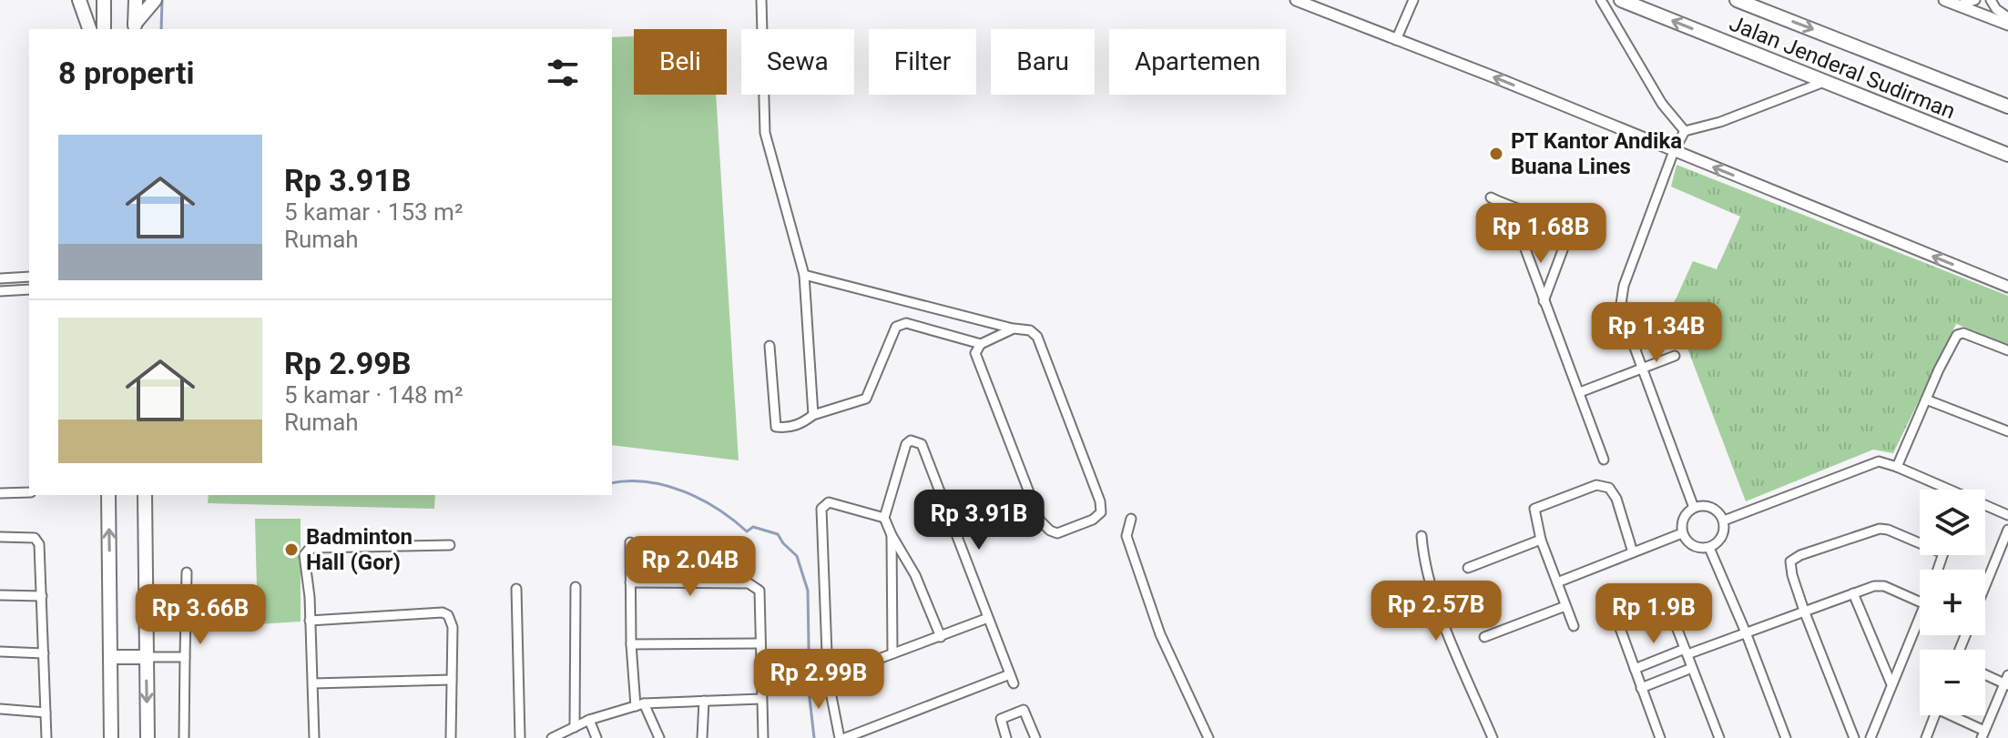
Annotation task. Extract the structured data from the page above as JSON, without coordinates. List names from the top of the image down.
{
  "streets": {
    "highway": ["Jalan Jenderal Sudirman"]
  },
  "places": ["PT Kantor Andika Buana Lines", "Badminton Hall (Gor)"],
  "page": {
    "chip": [
      "Beli",
      "Sewa",
      "Filter",
      "Baru",
      "Apartemen"
    ],
    "heading": "8 properti",
    "list": [
      {
        "name": "Rp 3.91B",
        "note": "5 kamar · 153 m² · Rumah"
      },
      {
        "name": "Rp 2.99B",
        "note": "5 kamar · 148 m² · Rumah"
      }
    ],
    "price": [
      "Rp 1.68B",
      "Rp 1.34B",
      "Rp 3.91B",
      "Rp 2.04B",
      "Rp 2.57B",
      "Rp 1.9B",
      "Rp 3.66B",
      "Rp 2.99B"
    ],
    "map_buttons": ["+", "−"]
  }
}
